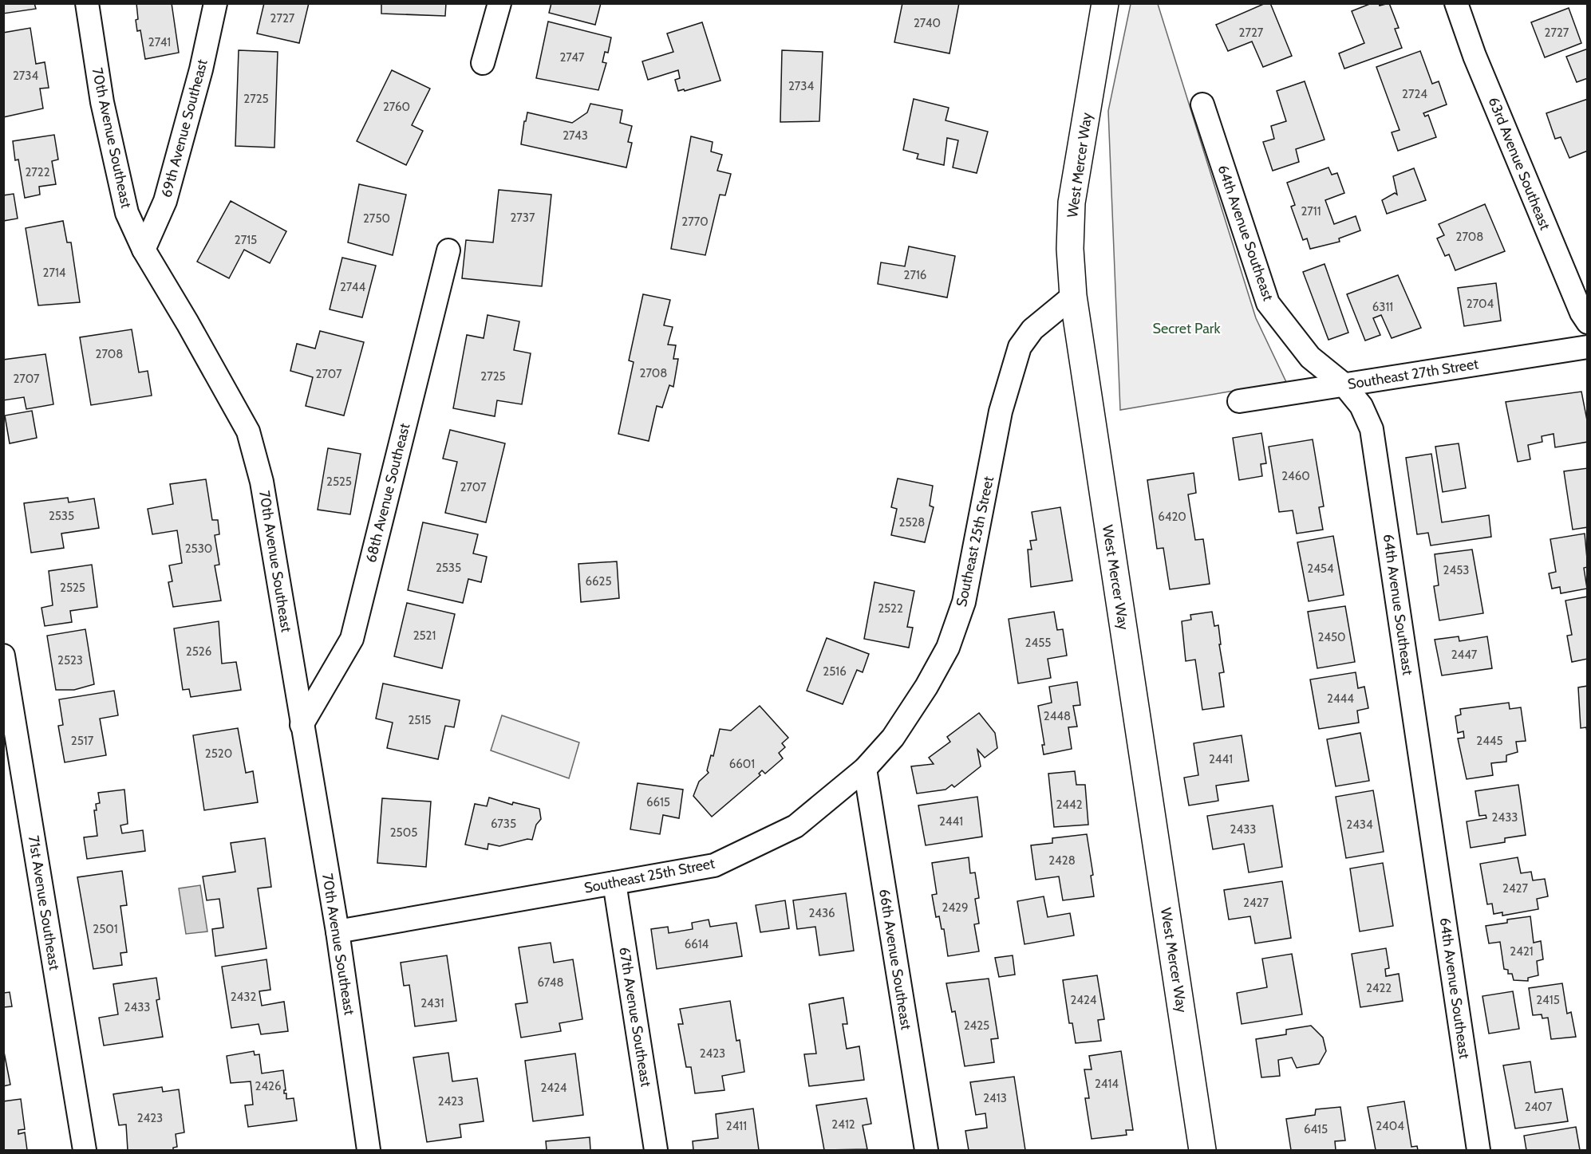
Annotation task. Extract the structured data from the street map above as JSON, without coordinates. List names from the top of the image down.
{
  "streets": {
    "street": [
      "69th Avenue Southeast",
      "70th Avenue Southeast",
      "63rd Avenue Southeast",
      "West Mercer Way",
      "64th Avenue Southeast",
      "Southeast 27th Street",
      "68th Avenue Southeast",
      "Southeast 25th Street",
      "71st Avenue Southeast",
      "66th Avenue Southeast",
      "67th Avenue Southeast"
    ]
  },
  "crossings": [
    ["69th Avenue Southeast", "70th Avenue Southeast"],
    ["70th Avenue Southeast", "68th Avenue Southeast"],
    ["70th Avenue Southeast", "Southeast 25th Street"],
    ["West Mercer Way", "Southeast 25th Street"],
    ["64th Avenue Southeast", "Southeast 27th Street"],
    ["Southeast 25th Street", "66th Avenue Southeast"],
    ["Southeast 25th Street", "67th Avenue Southeast"]
  ],
  "parks": ["Secret Park"],
  "house_numbers": [
    "2727",
    "2740",
    "2727",
    "2727",
    "2741",
    "2747",
    "2734",
    "2734",
    "2724",
    "2725",
    "2760",
    "2743",
    "2722",
    "2711",
    "2737",
    "2750",
    "2770",
    "2708",
    "2715",
    "2714",
    "2716",
    "2744",
    "2704",
    "6311",
    "2708",
    "2708",
    "2707",
    "2725",
    "2707",
    "2460",
    "2525",
    "2707",
    "2535",
    "6420",
    "2528",
    "2530",
    "2535",
    "2454",
    "2453",
    "6625",
    "2525",
    "2522",
    "2521",
    "2450",
    "2455",
    "2526",
    "2447",
    "2523",
    "2516",
    "2444",
    "2448",
    "2515",
    "2517",
    "2445",
    "2520",
    "2441",
    "6601",
    "6615",
    "2442",
    "2433",
    "2441",
    "6735",
    "2434",
    "2433",
    "2505",
    "2428",
    "2427",
    "2427",
    "2429",
    "2436",
    "2501",
    "6614",
    "2421",
    "6748",
    "2422",
    "2432",
    "2424",
    "2415",
    "2431",
    "2433",
    "2425",
    "2423",
    "2414",
    "2426",
    "2424",
    "2413",
    "2423",
    "2407",
    "2423",
    "2412",
    "2411",
    "2404",
    "6415"
  ]
}
